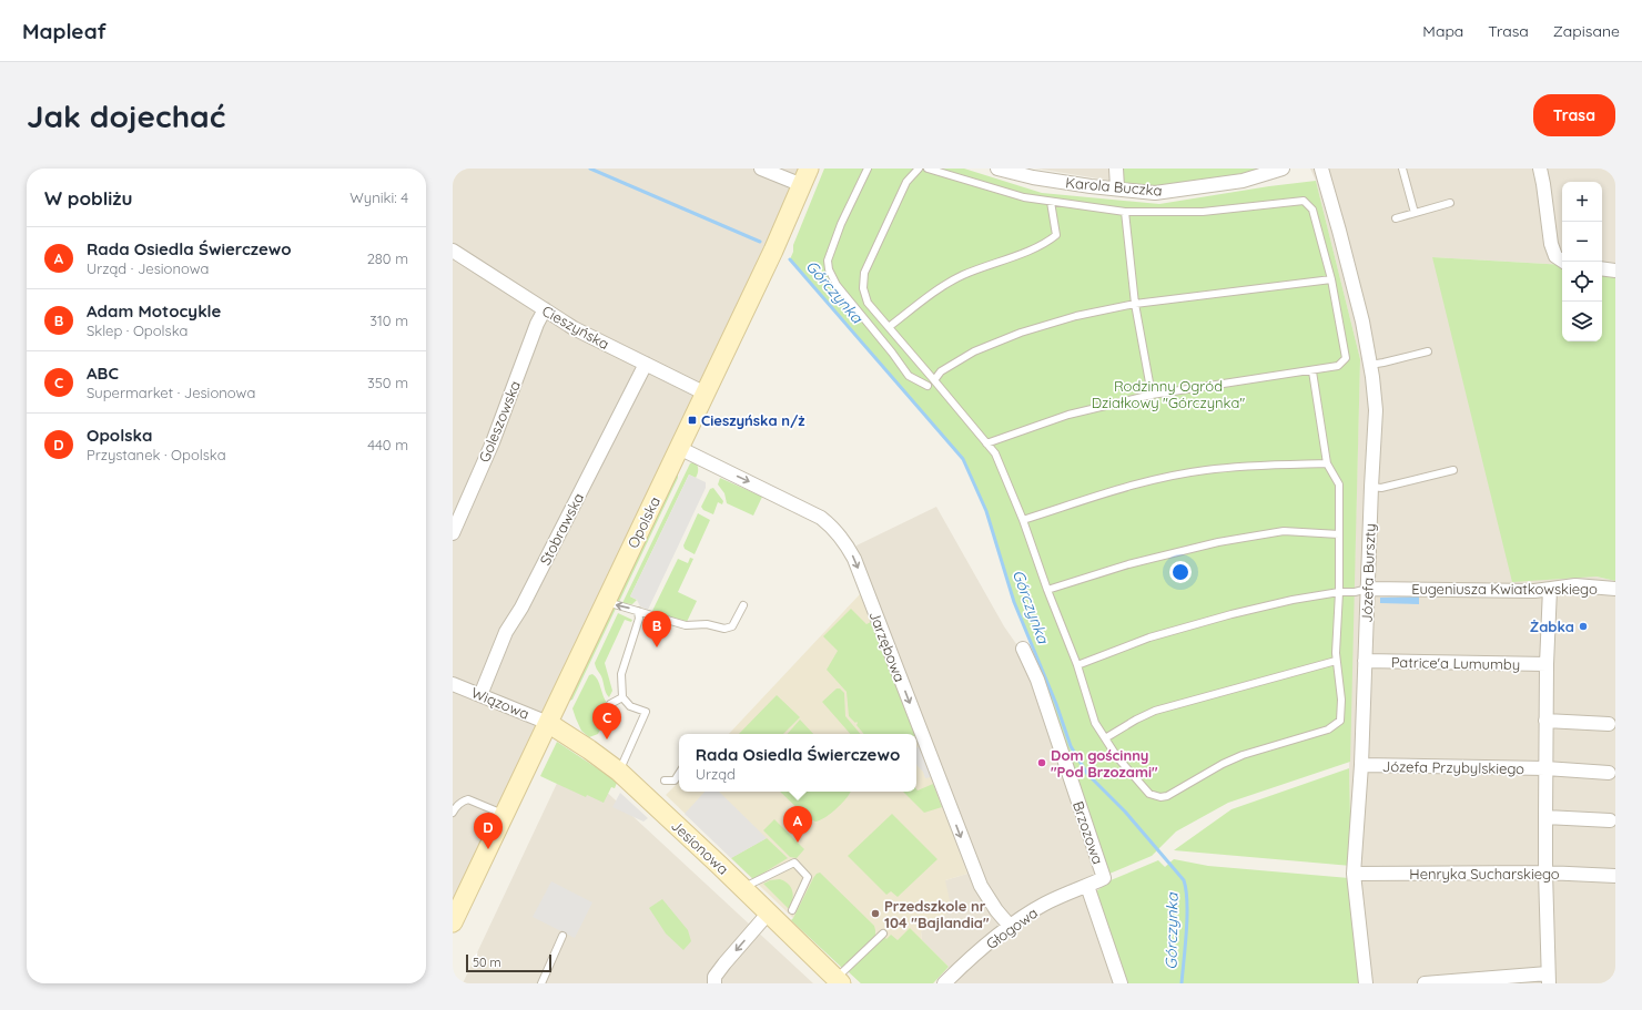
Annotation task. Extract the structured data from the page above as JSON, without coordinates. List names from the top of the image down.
{
  "streets": {
    "street": [
      "Karola Buczka",
      "Cieszyńska",
      "Goleszowska",
      "Opolska",
      "Stobrawska",
      "Józefa Burszty",
      "Eugeniusza Kwiatkowskiego",
      "Jarzębowa",
      "Patrice'a Lumumby",
      "Wiązowa",
      "Józefa Przybylskiego",
      "Brzozowa",
      "Jesionowa",
      "Henryka Sucharskiego",
      "Głogowa"
    ]
  },
  "crossings": [
    ["Cieszyńska", "Goleszowska"],
    ["Cieszyńska", "Opolska"],
    ["Cieszyńska", "Stobrawska"],
    ["Opolska", "Jarzębowa"],
    ["Opolska", "Wiązowa"],
    ["Opolska", "Jesionowa"],
    ["Stobrawska", "Wiązowa"],
    ["Józefa Burszty", "Eugeniusza Kwiatkowskiego"],
    ["Józefa Burszty", "Patrice'a Lumumby"],
    ["Józefa Burszty", "Józefa Przybylskiego"],
    ["Józefa Burszty", "Henryka Sucharskiego"],
    ["Jarzębowa", "Głogowa"],
    ["Wiązowa", "Jesionowa"],
    ["Brzozowa", "Głogowa"]
  ],
  "one_way": ["Jarzębowa"],
  "water": ["Górczynka"],
  "parks": ["Rodzinny Ogród Działkowy \"Górczynka\""],
  "places": {
    "transit": ["Cieszyńska n/ż"],
    "other": ["Żabka", "Dom gościnny \"Pod Brzozami\"", "Przedszkole nr 104 \"Bajlandia\""]
  },
  "scale_bar": "50 m",
  "page": {
    "header": "Mapleaf",
    "nav": ["Mapa", "Trasa", "Zapisane"],
    "buttons": "Trasa",
    "title": "Jak dojechać",
    "heading": ["W pobliżu", "Wyniki: 4"],
    "map_buttons": ["+", "−"],
    "list": [
      {
        "mark": "A",
        "name": "Rada Osiedla Świerczewo",
        "note": "Urząd · Jesionowa",
        "value": "280 m"
      },
      {
        "mark": "B",
        "name": "Adam Motocykle",
        "note": "Sklep · Opolska",
        "value": "310 m"
      },
      {
        "mark": "C",
        "name": "ABC",
        "note": "Supermarket · Jesionowa",
        "value": "350 m"
      },
      {
        "mark": "D",
        "name": "Opolska",
        "note": "Przystanek · Opolska",
        "value": "440 m"
      }
    ],
    "pins": [
      "B",
      "C",
      "A",
      "D"
    ],
    "popup": ["Rada Osiedla Świerczewo", "Urząd"],
    "scale": "50 m"
  }
}
